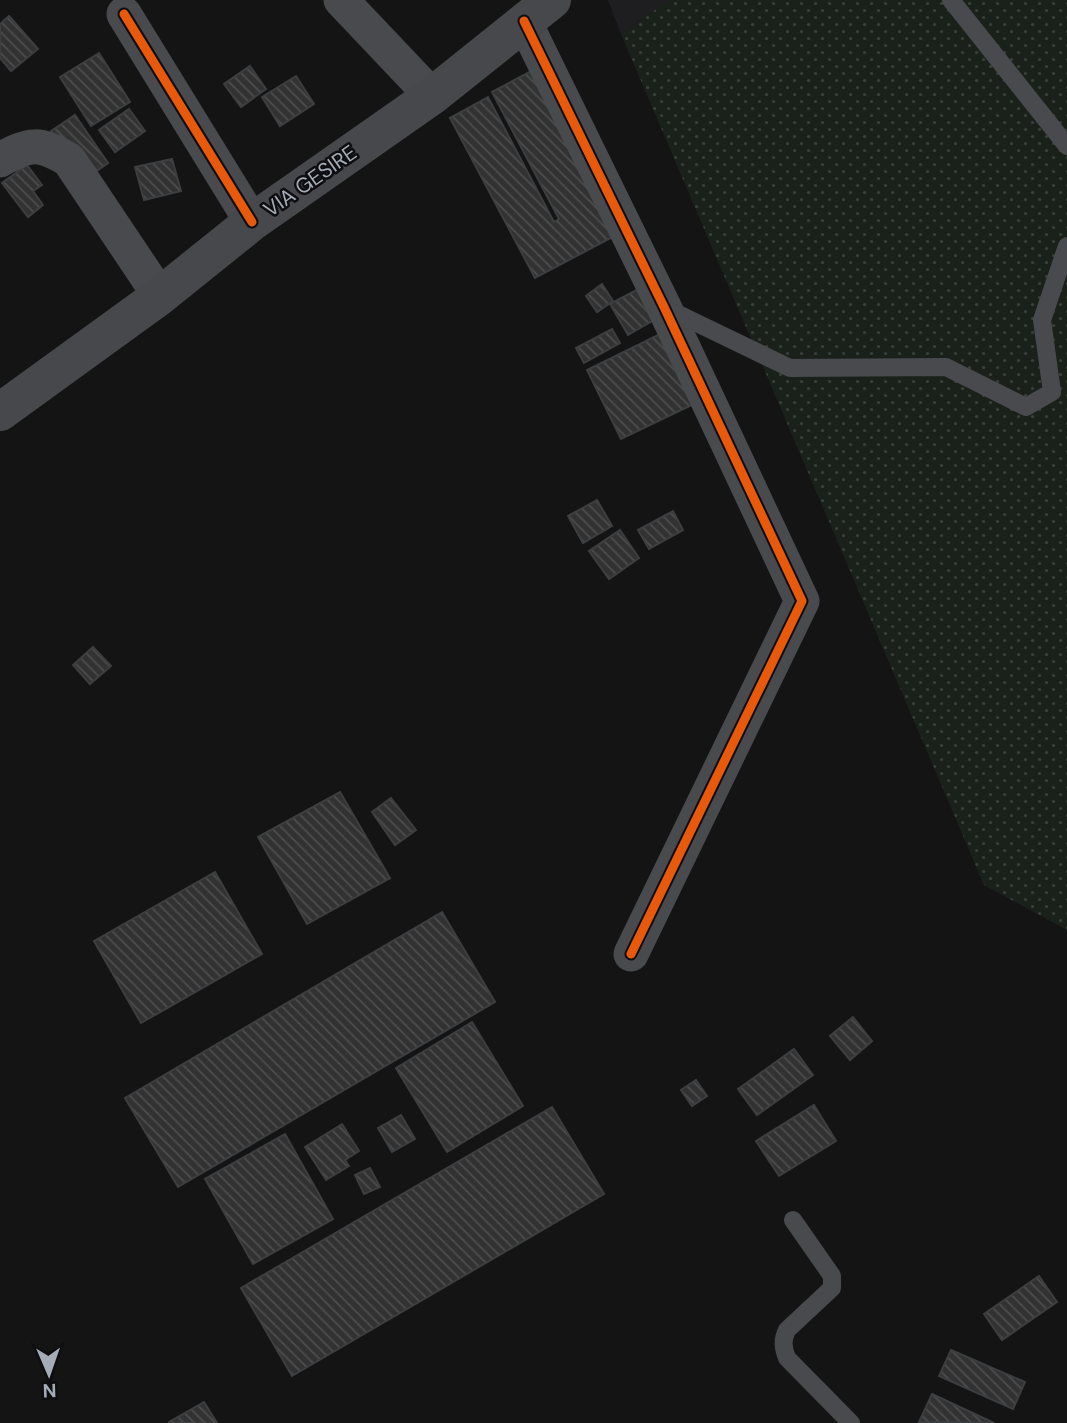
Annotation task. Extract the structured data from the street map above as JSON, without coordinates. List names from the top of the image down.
{
  "streets": {
    "main road": ["VIA GESIRE"]
  },
  "north": "bottom"
}
